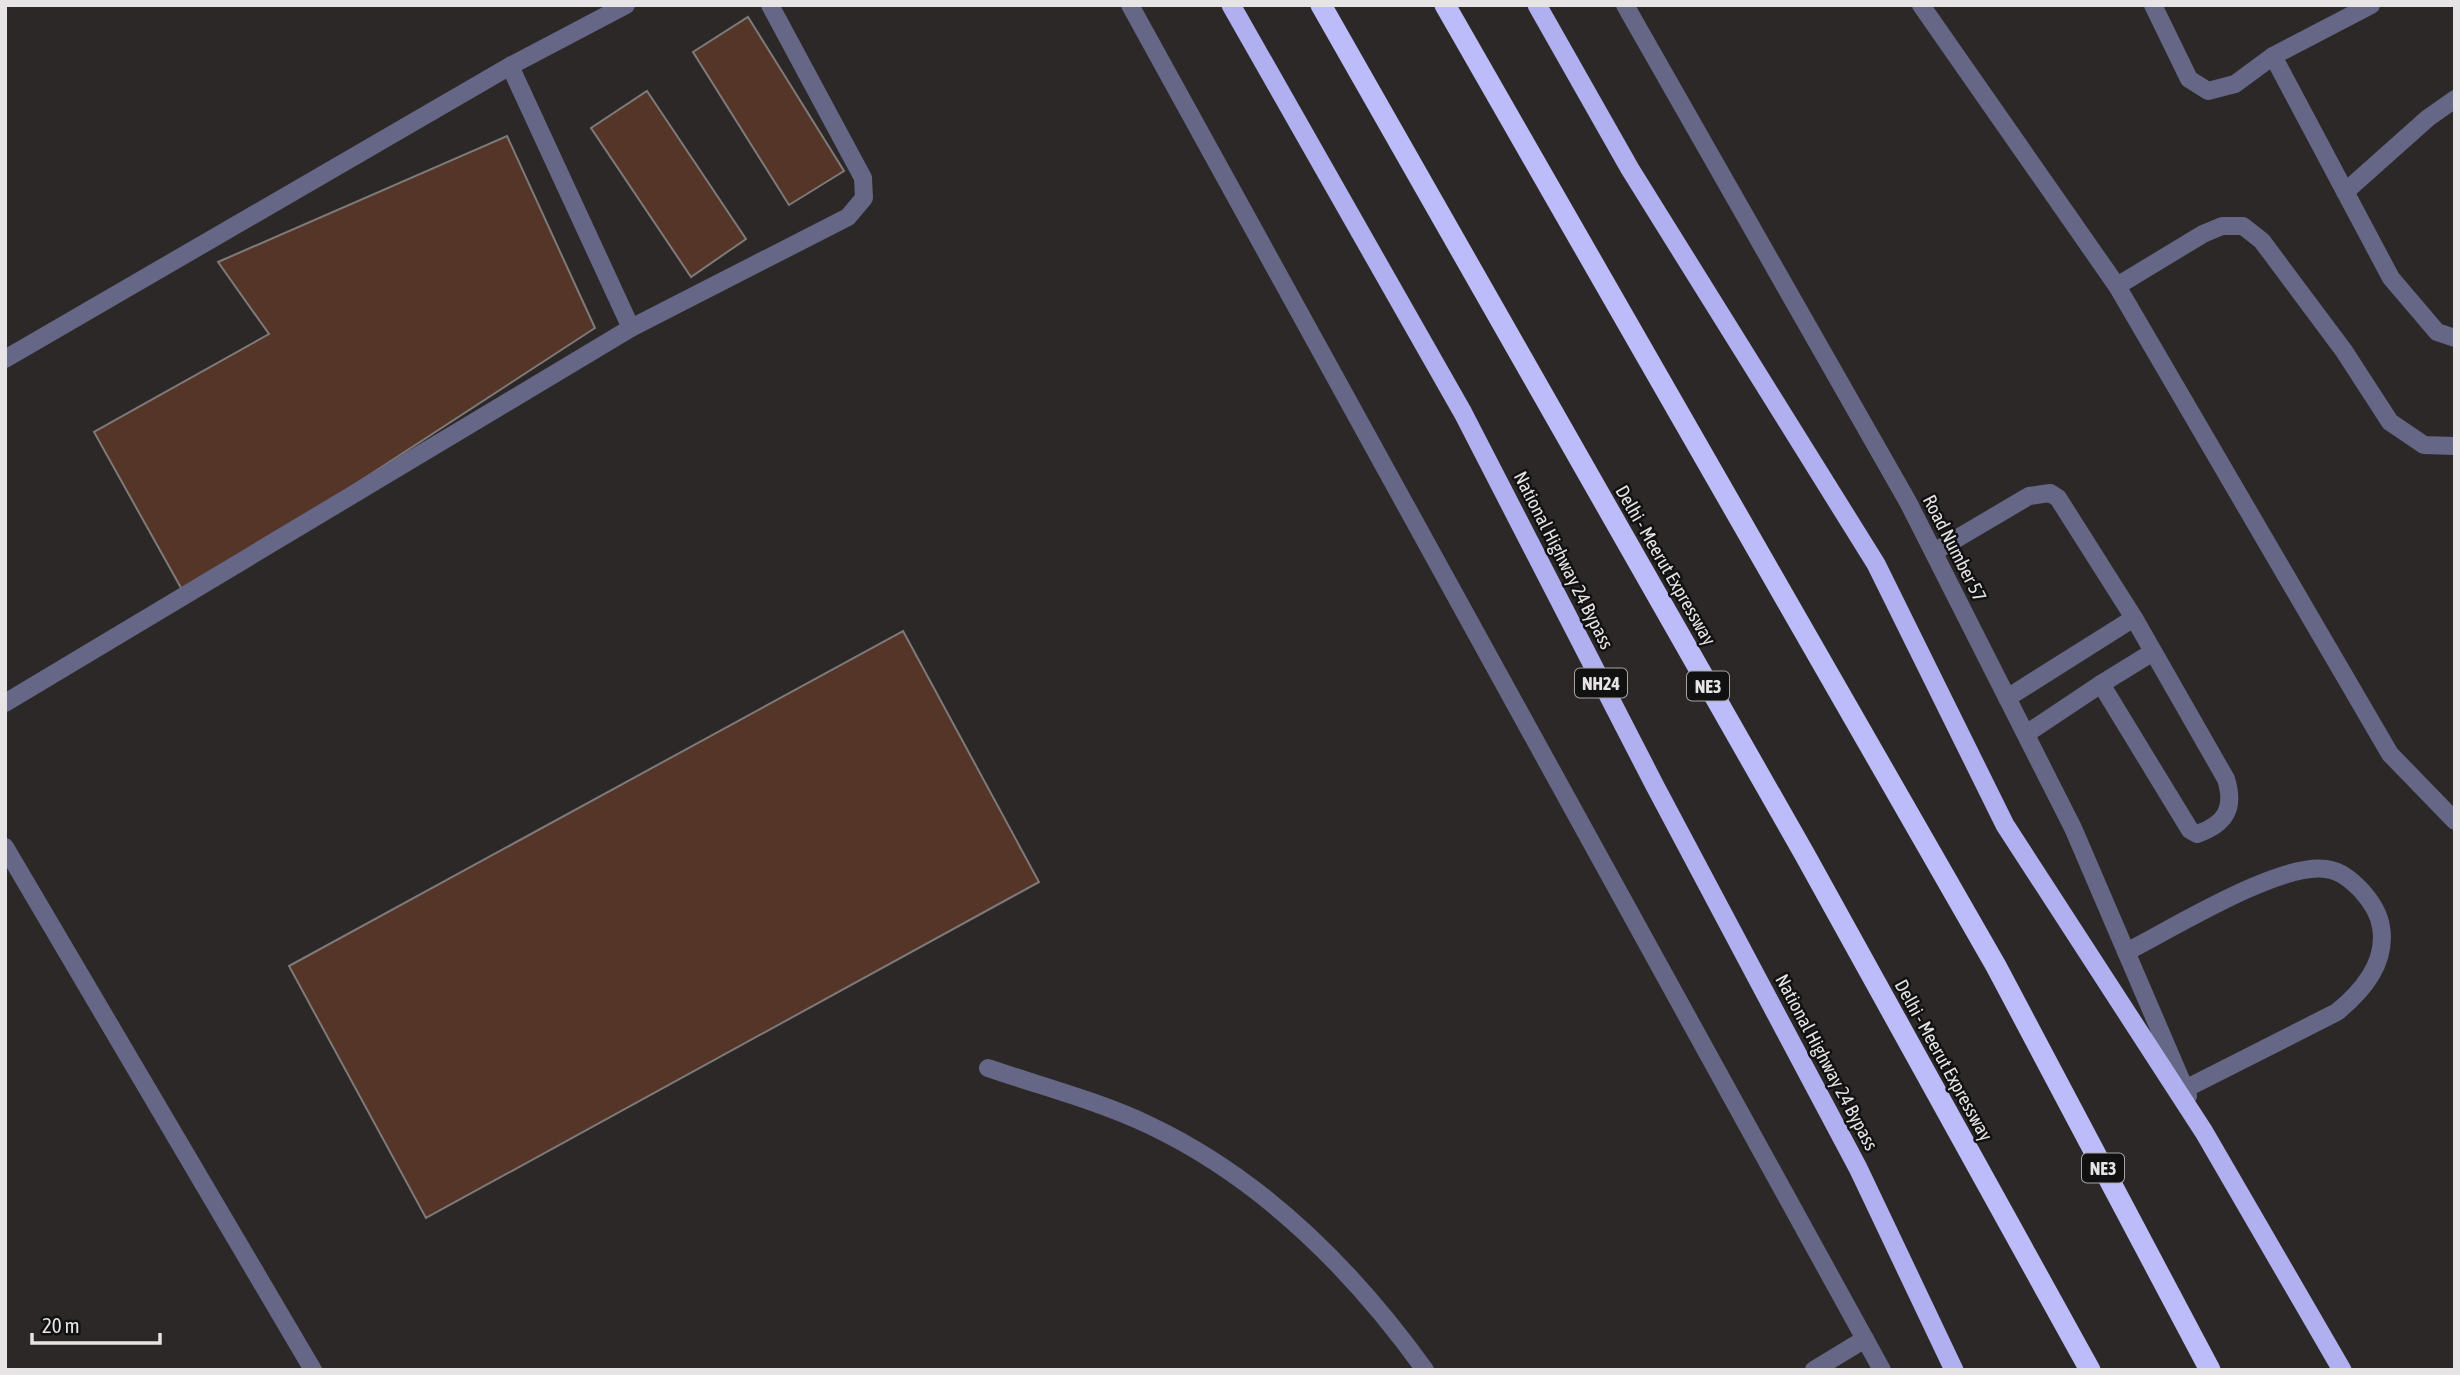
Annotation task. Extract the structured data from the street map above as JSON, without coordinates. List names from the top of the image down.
{
  "streets": {
    "highway": [
      "National Highway 24 Bypass",
      "Delhi - Meerut Expressway",
      "NH24",
      "NE3"
    ],
    "street": ["Road Number 57"]
  },
  "scale_bar": "20 m"
}
